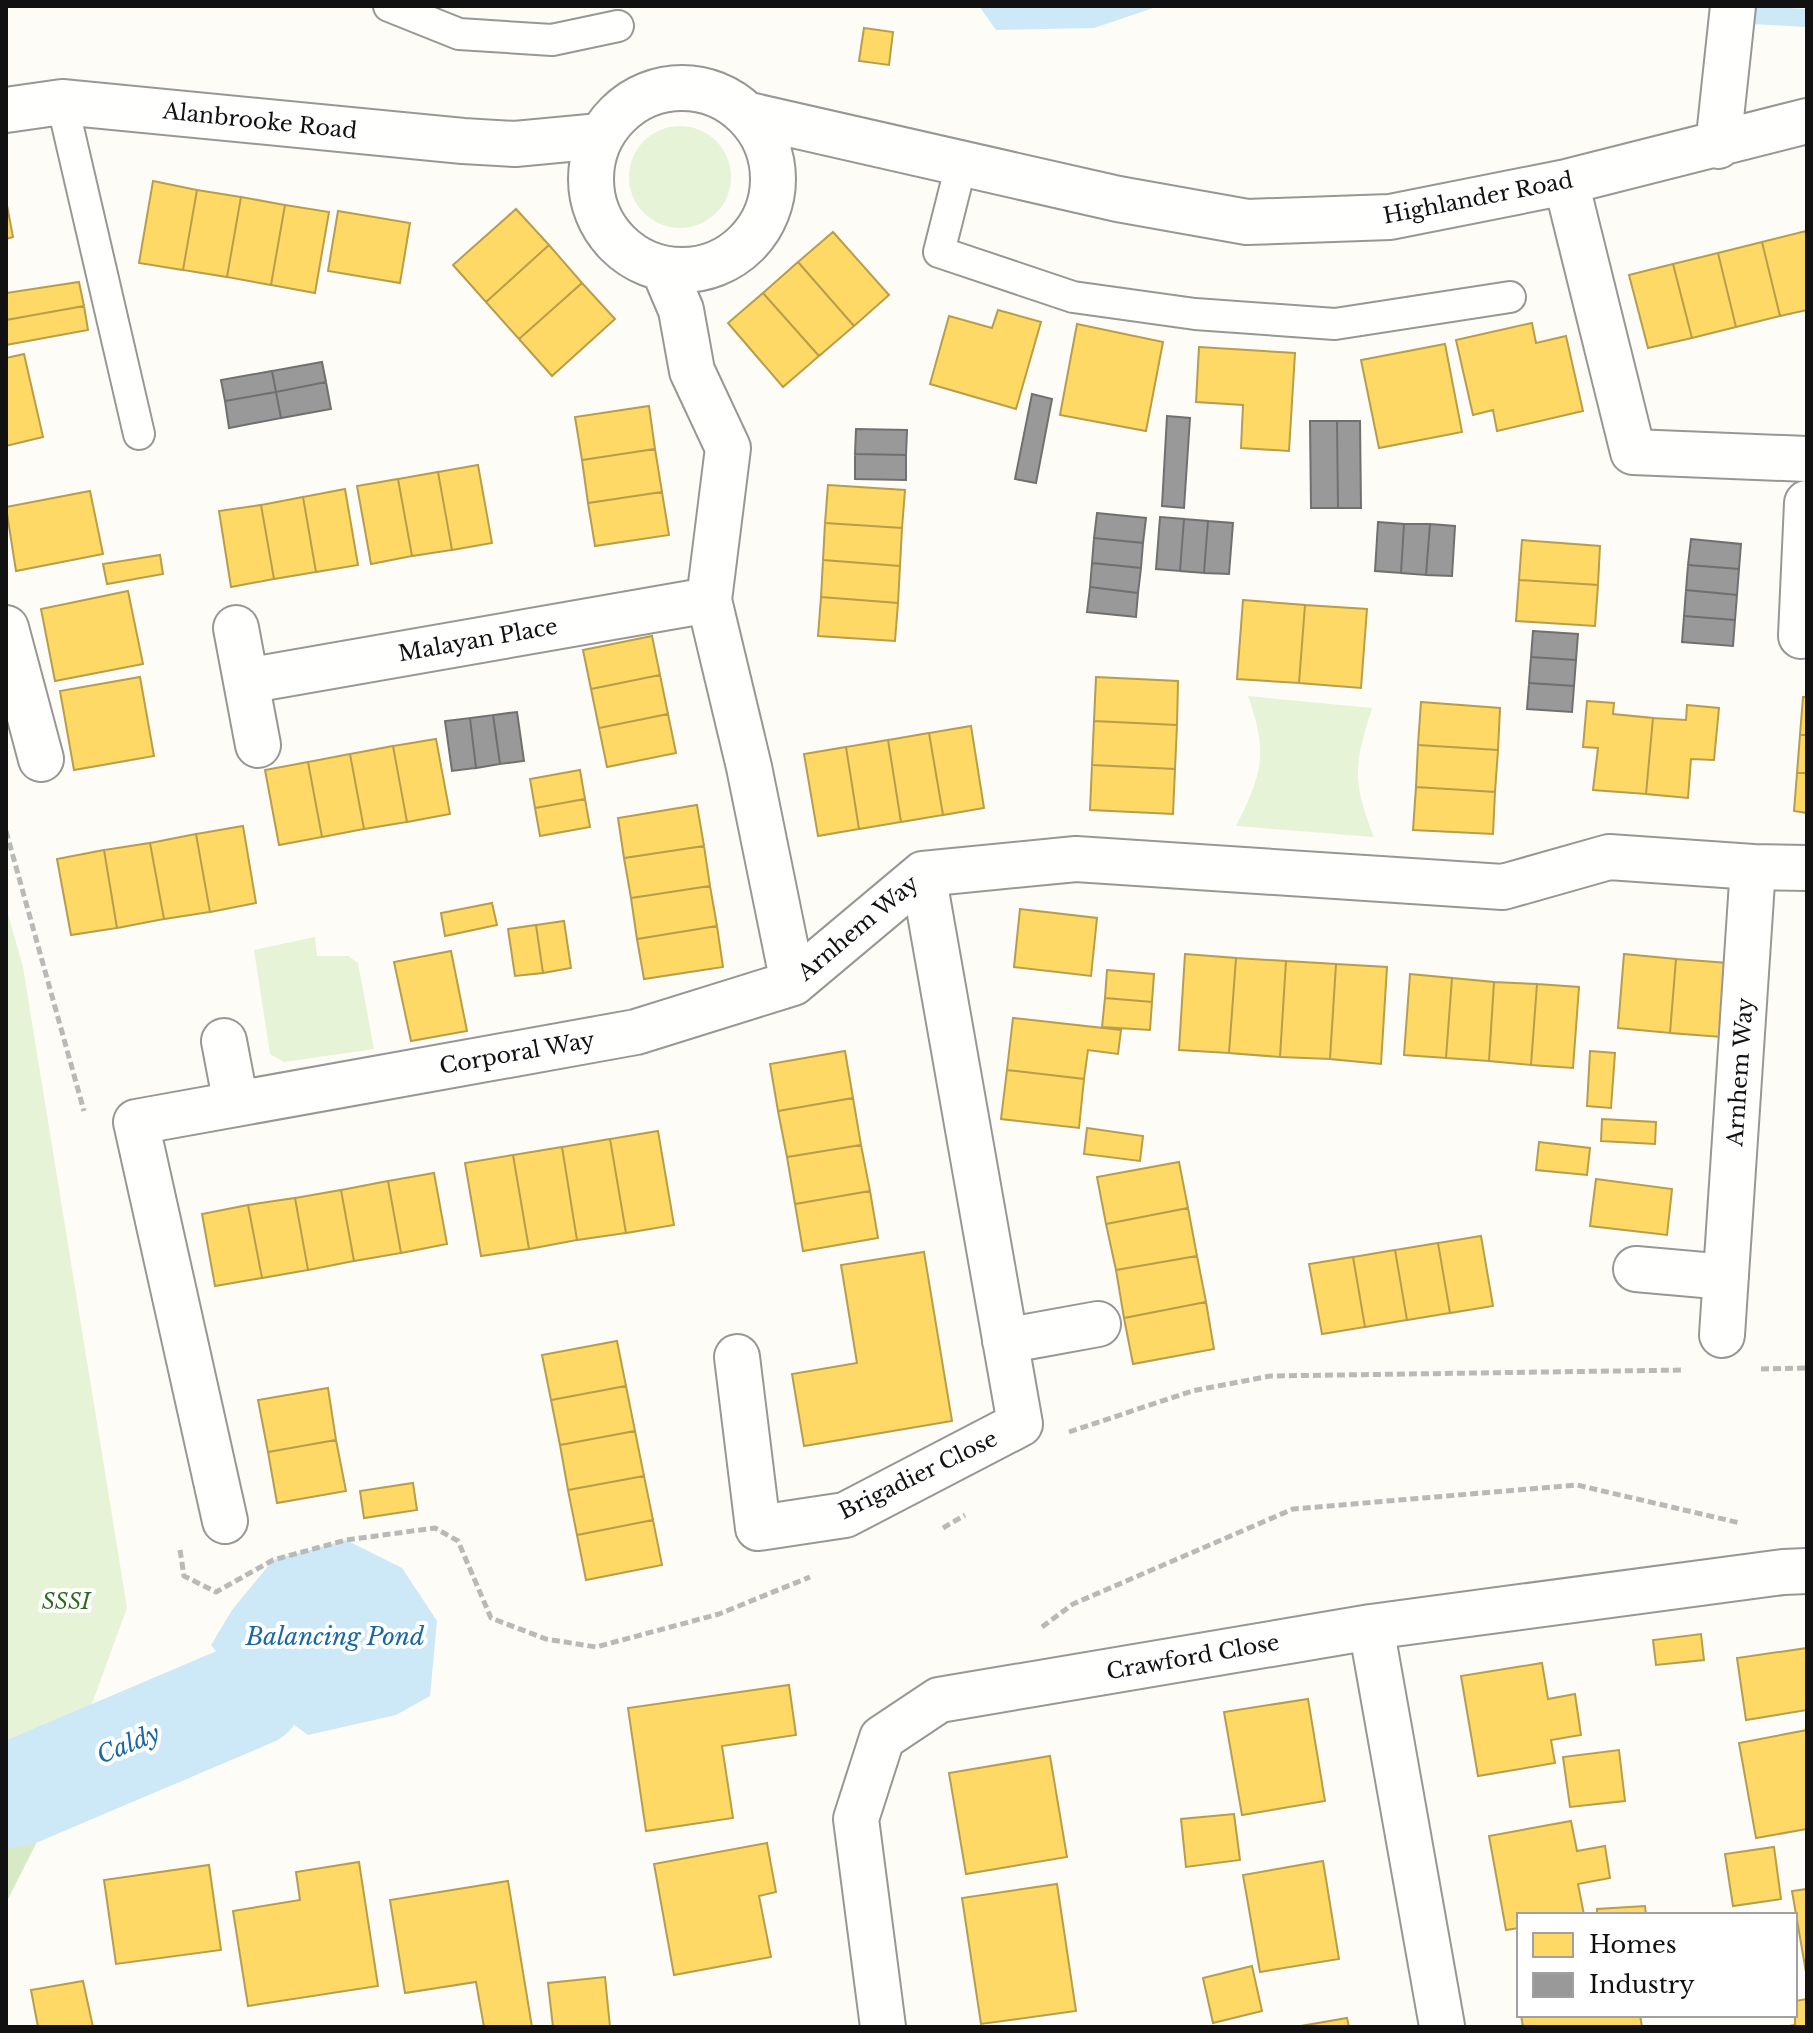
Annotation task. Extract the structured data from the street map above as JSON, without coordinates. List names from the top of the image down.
{
  "streets": {
    "street": [
      "Alanbrooke Road",
      "Highlander Road",
      "Malayan Place",
      "Arnhem Way",
      "Corporal Way",
      "Brigadier Close",
      "Crawford Close"
    ]
  },
  "crossings": [
    ["Alanbrooke Road", "Highlander Road"],
    ["Alanbrooke Road", "Arnhem Way"],
    ["Highlander Road", "Arnhem Way"],
    ["Malayan Place", "Arnhem Way"],
    ["Arnhem Way", "Corporal Way"],
    ["Arnhem Way", "Brigadier Close"]
  ],
  "water": ["Balancing Pond", "Caldy"],
  "parks": ["SSSI"],
  "legend": ["Homes", "Industry"]
}
